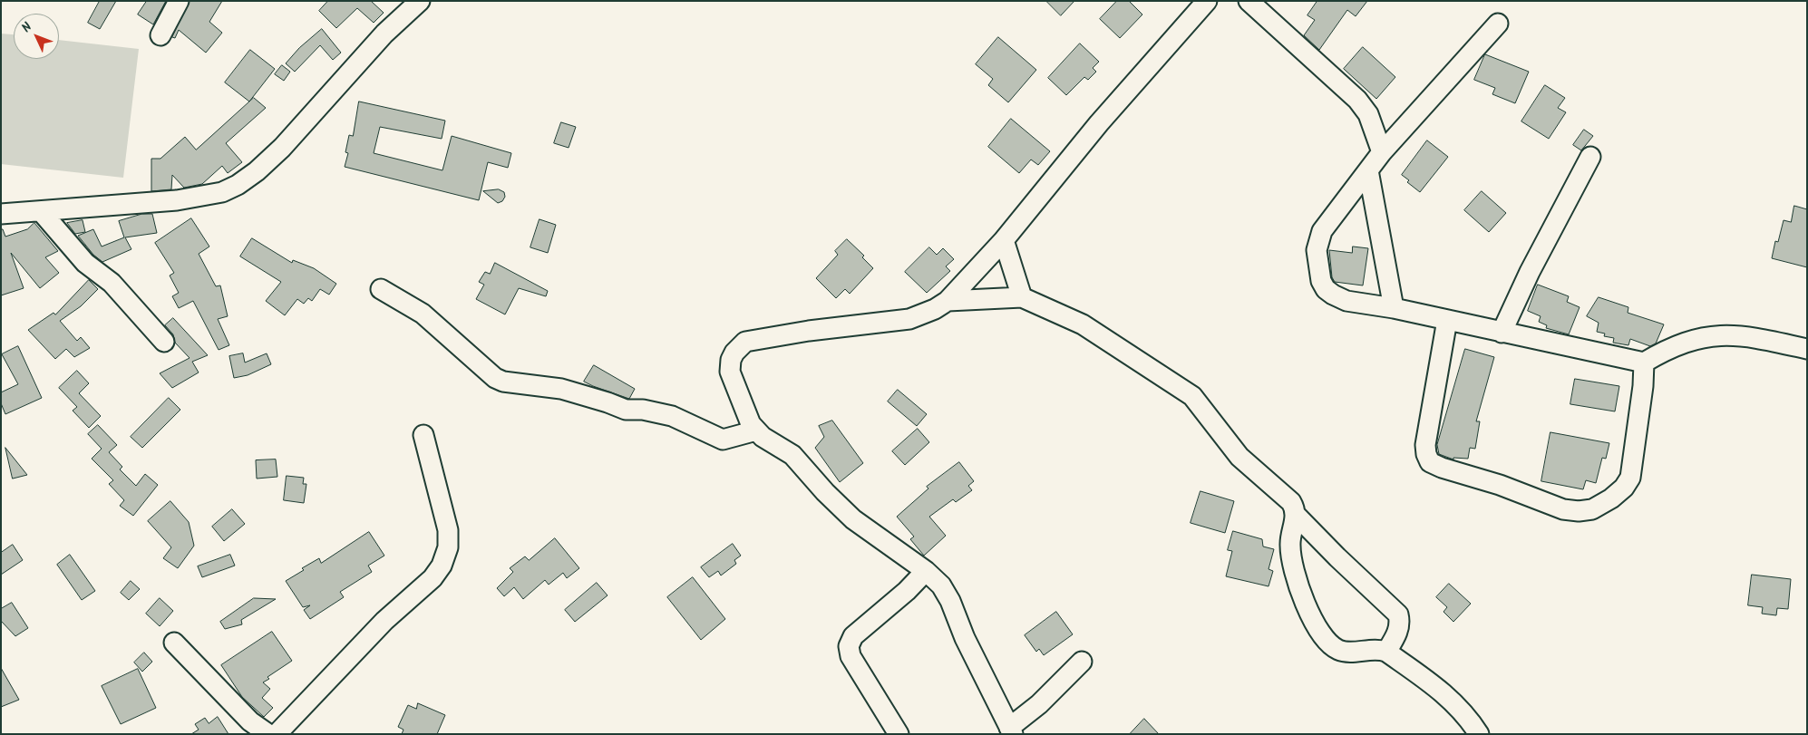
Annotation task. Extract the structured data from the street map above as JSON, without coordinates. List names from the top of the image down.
{
  "north": "top left"
}
